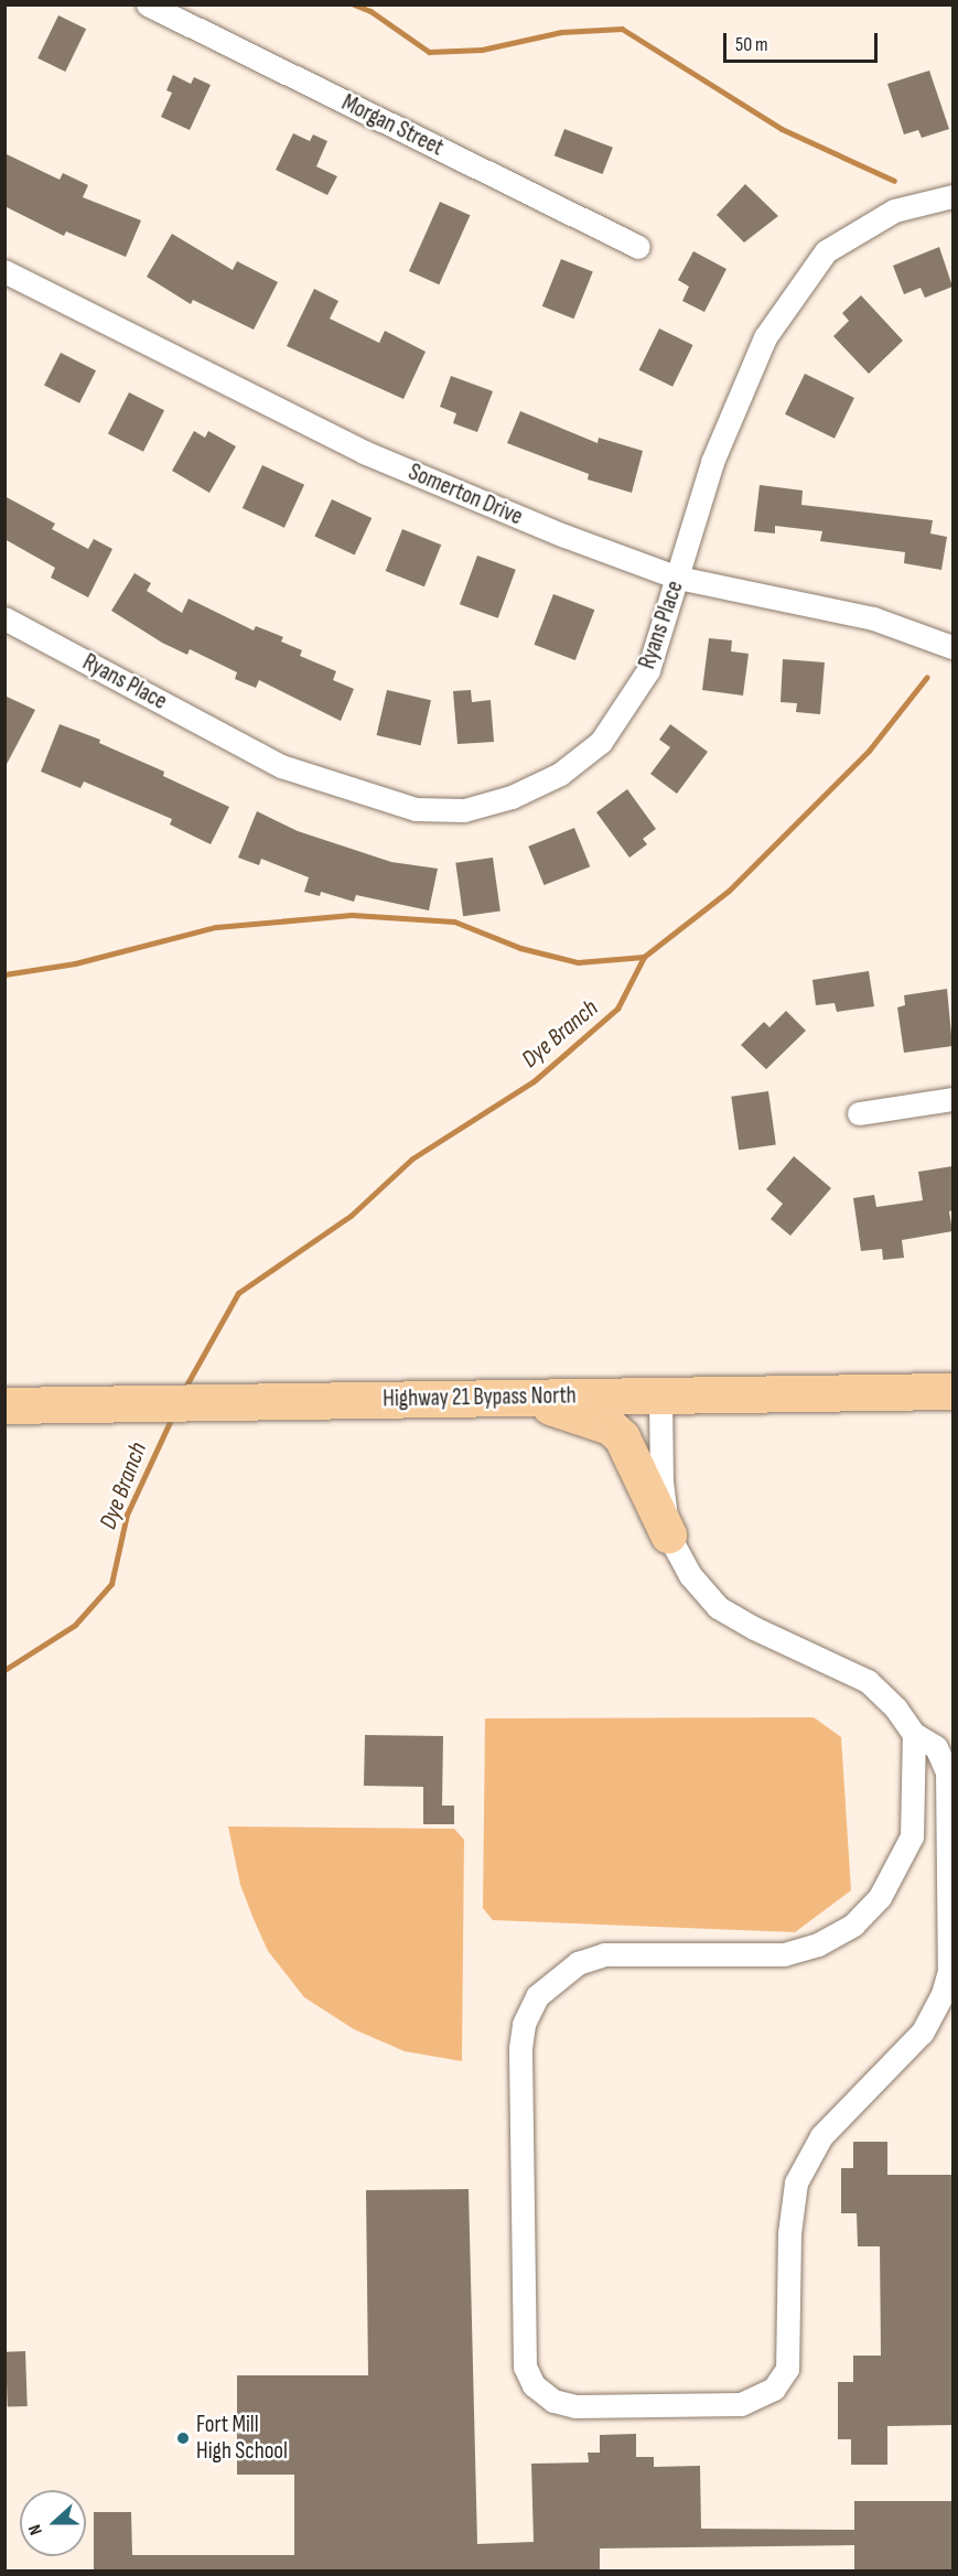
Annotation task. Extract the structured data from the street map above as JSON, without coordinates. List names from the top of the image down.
{
  "streets": {
    "main road": ["Highway 21 Bypass North"],
    "street": ["Morgan Street", "Somerton Drive", "Ryans Place"]
  },
  "crossings": [
    ["Somerton Drive", "Ryans Place"]
  ],
  "water": ["Dye Branch"],
  "places": ["Fort Mill High School"],
  "scale_bar": "50 m",
  "north": "left"
}
